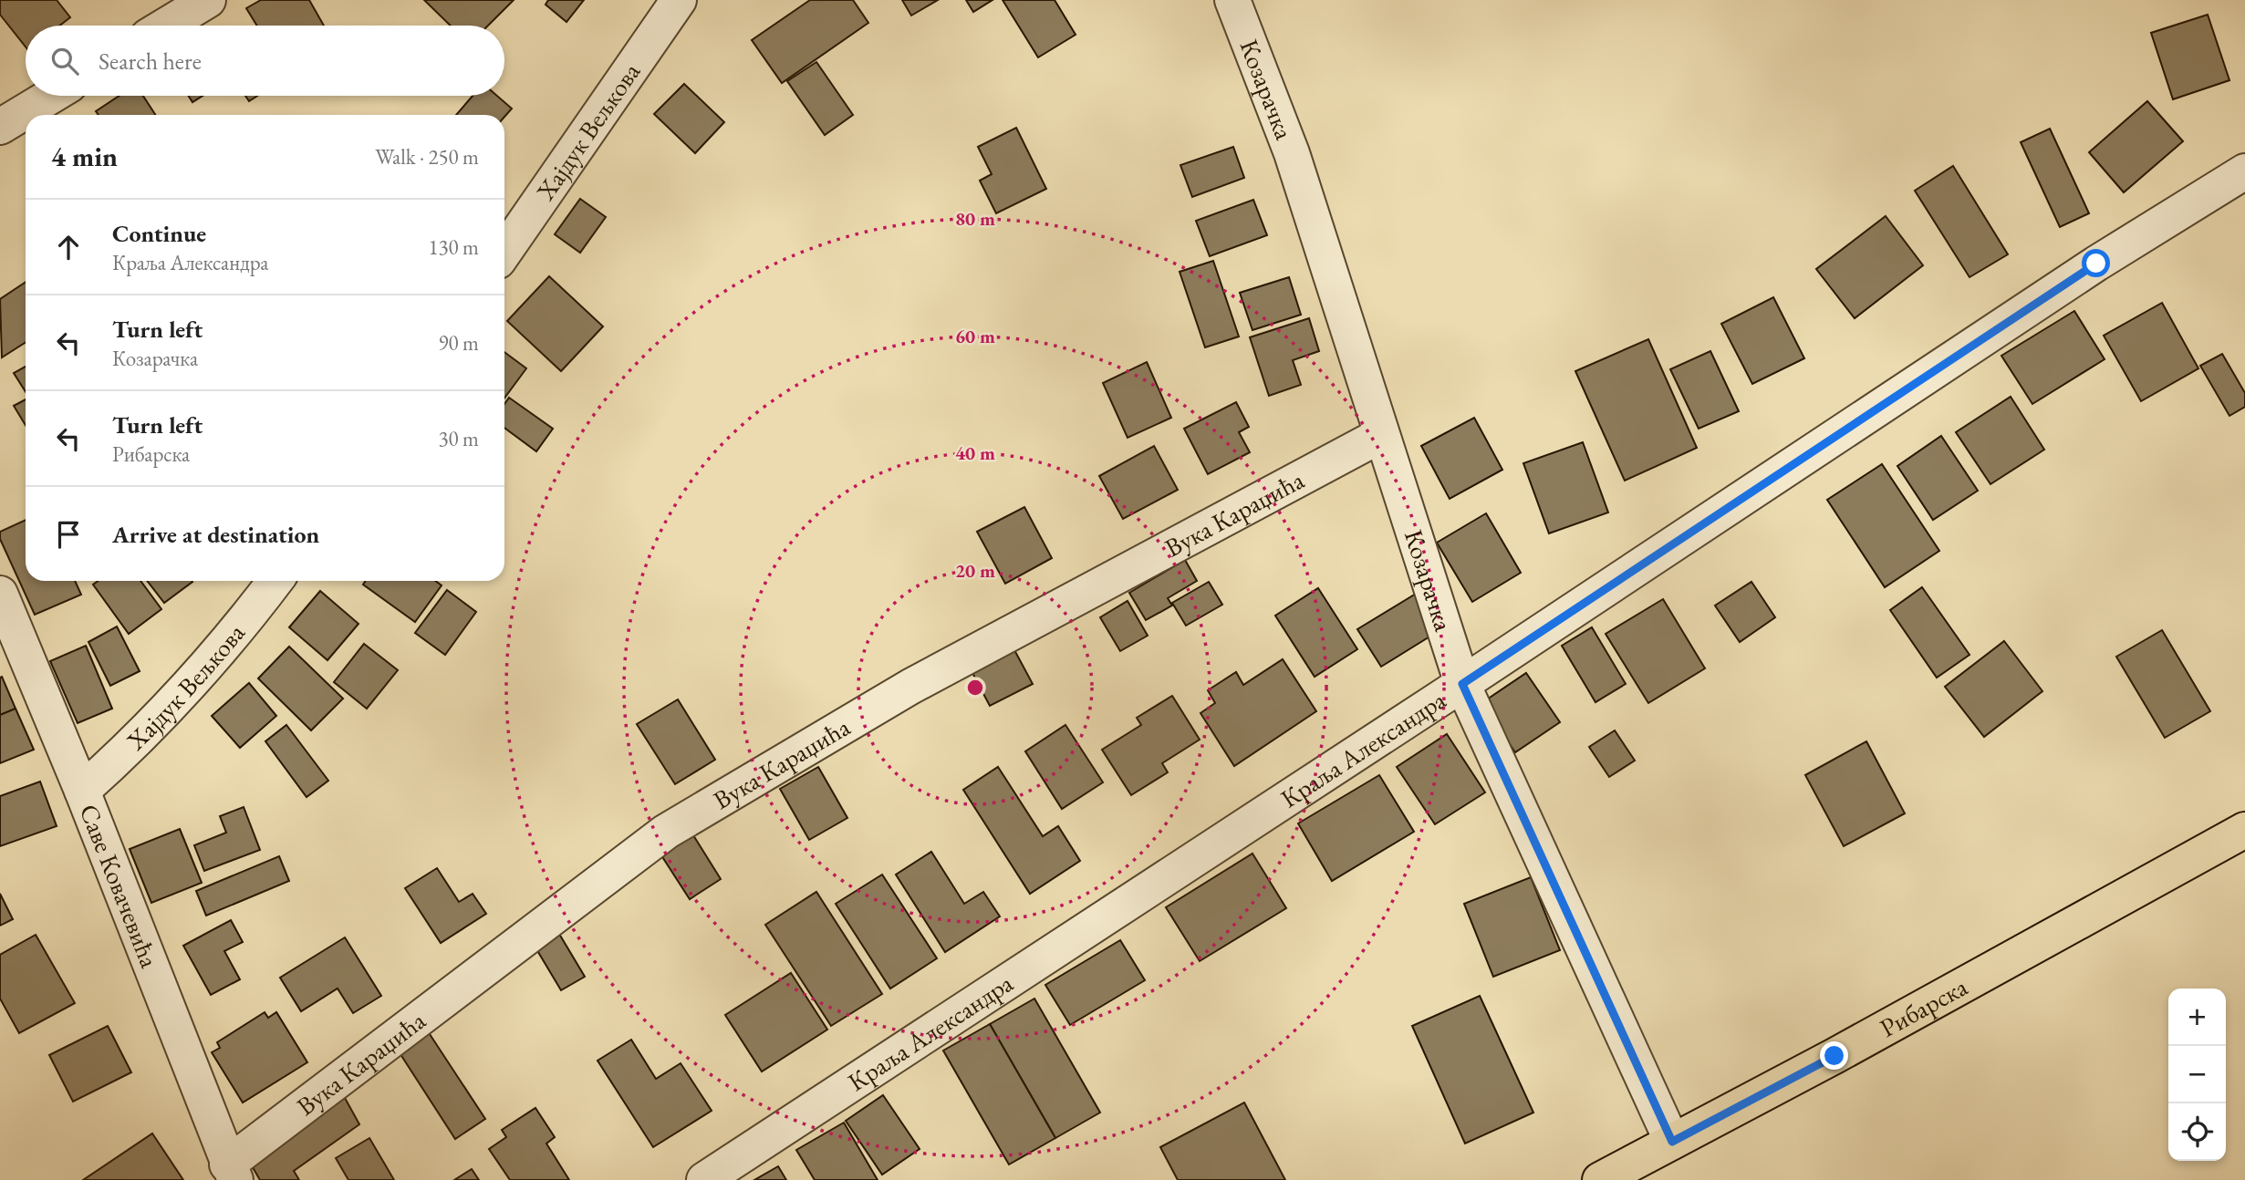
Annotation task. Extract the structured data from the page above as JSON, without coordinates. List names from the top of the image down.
{
  "streets": {
    "main road": ["Рибарска"],
    "street": [
      "Козарачка",
      "Хајдук Вељкова",
      "Вука Караџића",
      "Краља Александра",
      "Саве Ковачевића"
    ]
  },
  "crossings": [
    ["Козарачка", "Вука Караџића"],
    ["Козарачка", "Краља Александра"],
    ["Козарачка", "Рибарска"],
    ["Хајдук Вељкова", "Саве Ковачевића"],
    ["Вука Караџића", "Саве Ковачевића"]
  ],
  "page": {
    "search": "Search here",
    "heading": ["4 min", "Walk · 250 m"],
    "list": [
      ["Continue", "Краља Александра", "130 m"],
      ["Turn left", "Козарачка", "90 m"],
      ["Turn left", "Рибарска", "30 m"],
      "Arrive at destination"
    ],
    "map_buttons": ["+", "−"]
  },
  "rings": [
    "80 m",
    "60 m",
    "40 m",
    "20 m"
  ]
}
